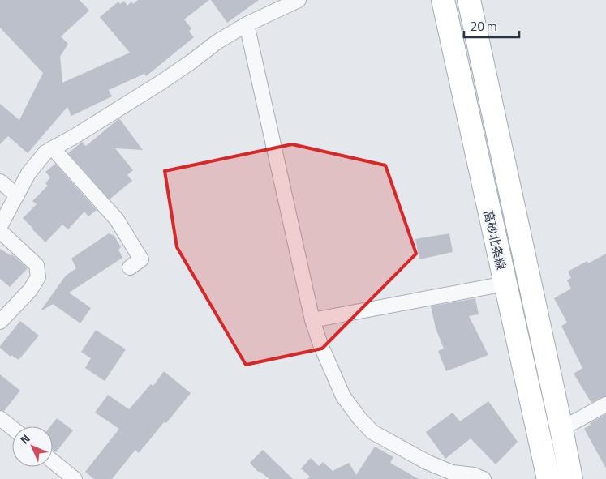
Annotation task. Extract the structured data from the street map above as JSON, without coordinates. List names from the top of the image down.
{
  "streets": {
    "main road": ["高砂北条線"]
  },
  "scale_bar": "20 m",
  "north": "top left"
}
